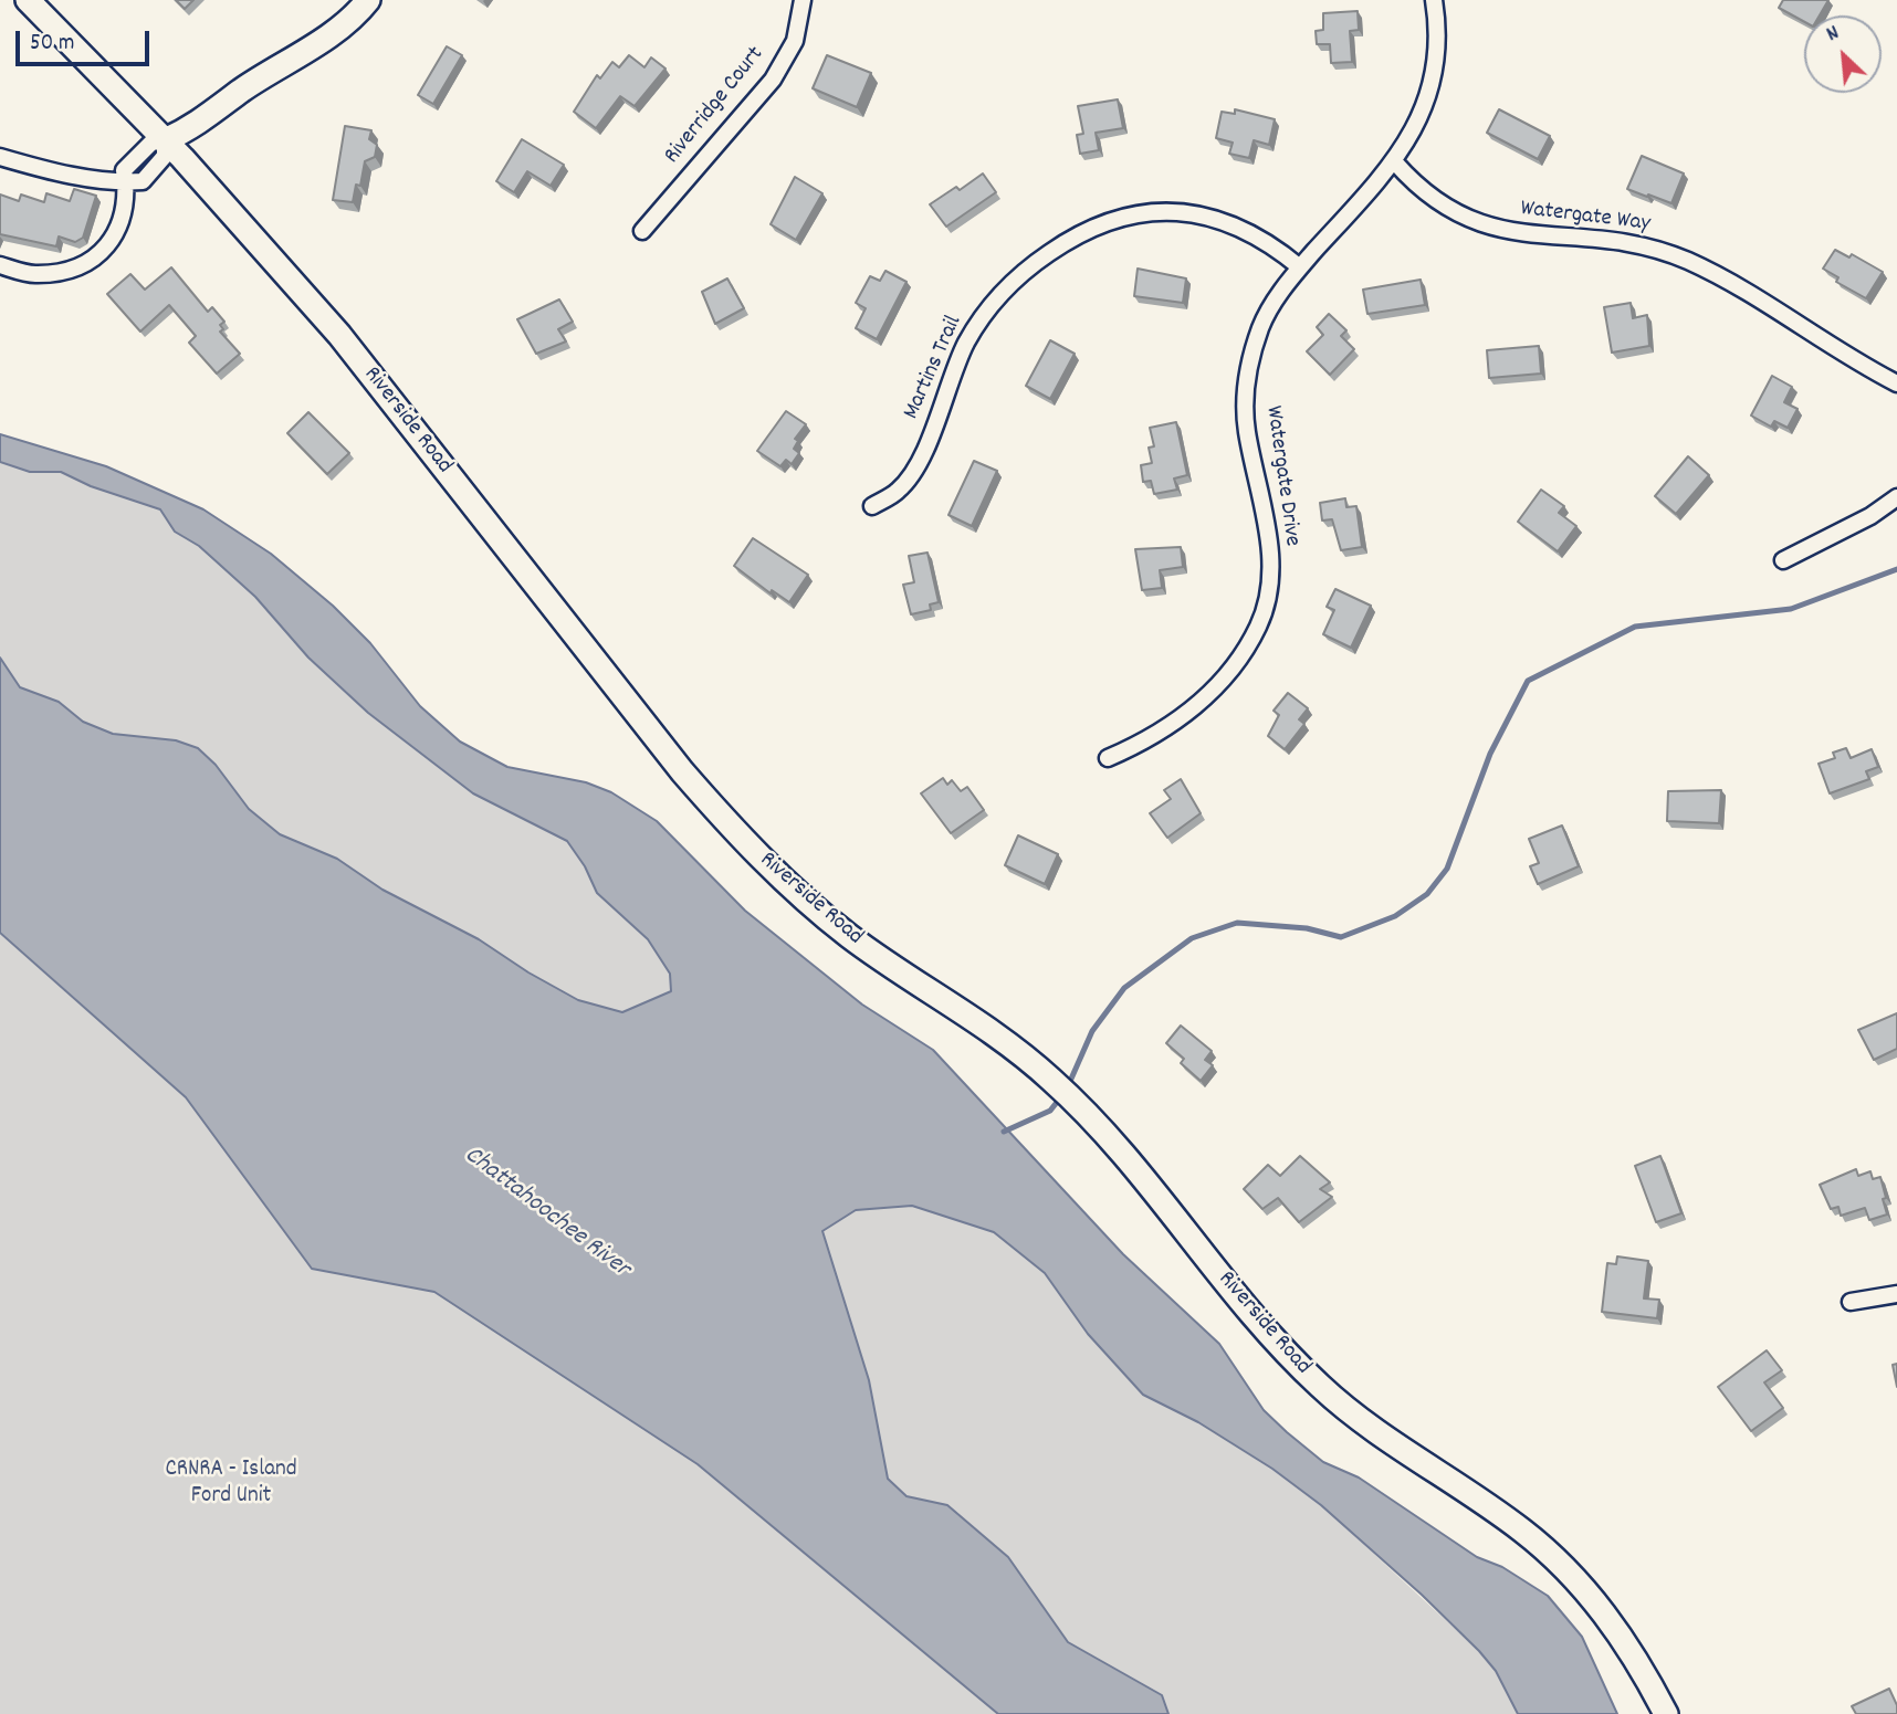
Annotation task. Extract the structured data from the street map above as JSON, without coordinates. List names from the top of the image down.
{
  "streets": {
    "street": [
      "Riverridge Court",
      "Watergate Way",
      "Martins Trail",
      "Riverside Road",
      "Watergate Drive"
    ]
  },
  "crossings": [
    ["Watergate Way", "Watergate Drive"],
    ["Martins Trail", "Watergate Drive"]
  ],
  "water": ["Chattahoochee River"],
  "parks": ["CRNRA - Island Ford Unit"],
  "scale_bar": "50 m",
  "north": "top left"
}
